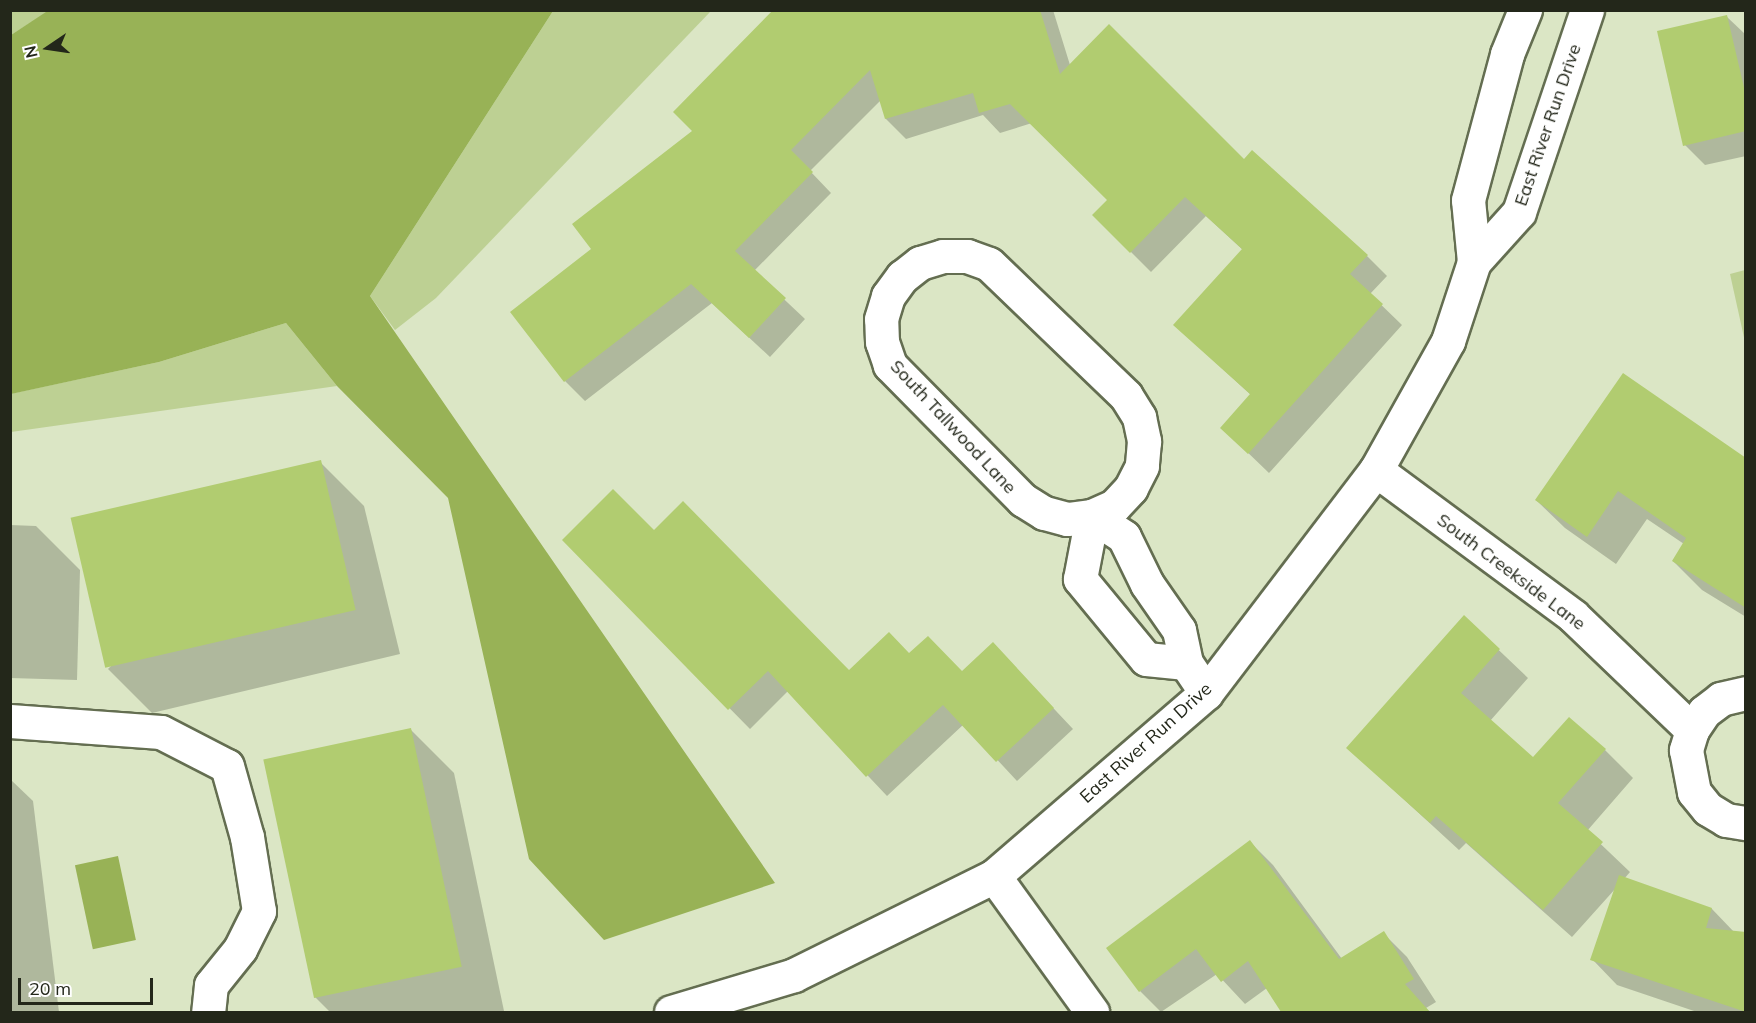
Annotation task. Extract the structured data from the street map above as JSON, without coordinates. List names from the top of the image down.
{
  "streets": {
    "street": ["East River Run Drive", "South Tallwood Lane", "South Creekside Lane"]
  },
  "crossings": [
    ["East River Run Drive", "South Creekside Lane"]
  ],
  "scale_bar": "20 m",
  "north": "left"
}
